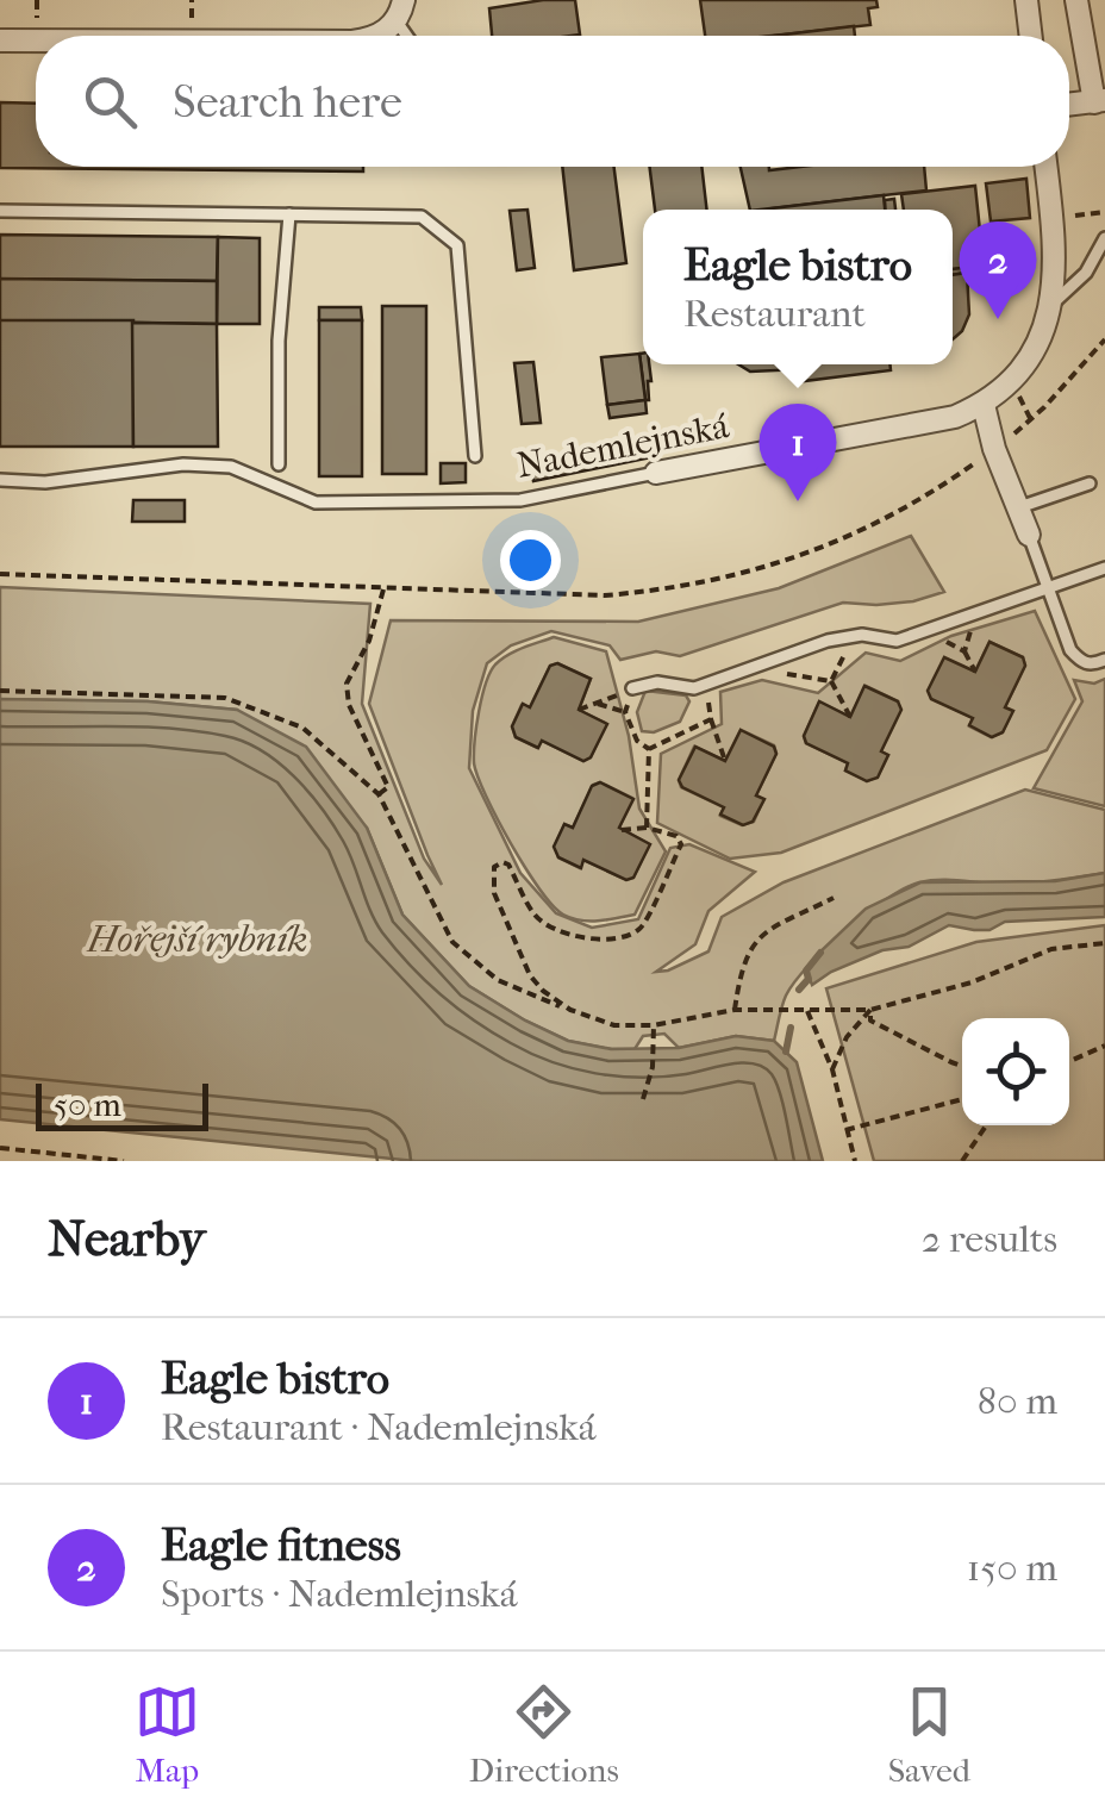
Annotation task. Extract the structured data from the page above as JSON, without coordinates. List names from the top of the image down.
{
  "streets": {
    "street": ["Nademlejnská"]
  },
  "water": ["Hořejší rybník"],
  "scale_bar": "50 m",
  "page": {
    "search": "Search here",
    "popup": ["Eagle bistro", "Restaurant"],
    "pins": ["2", "1"],
    "scale": "50 m",
    "heading": ["Nearby", "2 results"],
    "list": [
      {
        "mark": "1",
        "name": "Eagle bistro",
        "note": "Restaurant · Nademlejnská",
        "value": "80 m"
      },
      {
        "mark": "2",
        "name": "Eagle fitness",
        "note": "Sports · Nademlejnská",
        "value": "150 m"
      }
    ],
    "nav": ["Map", "Directions", "Saved"]
  }
}
